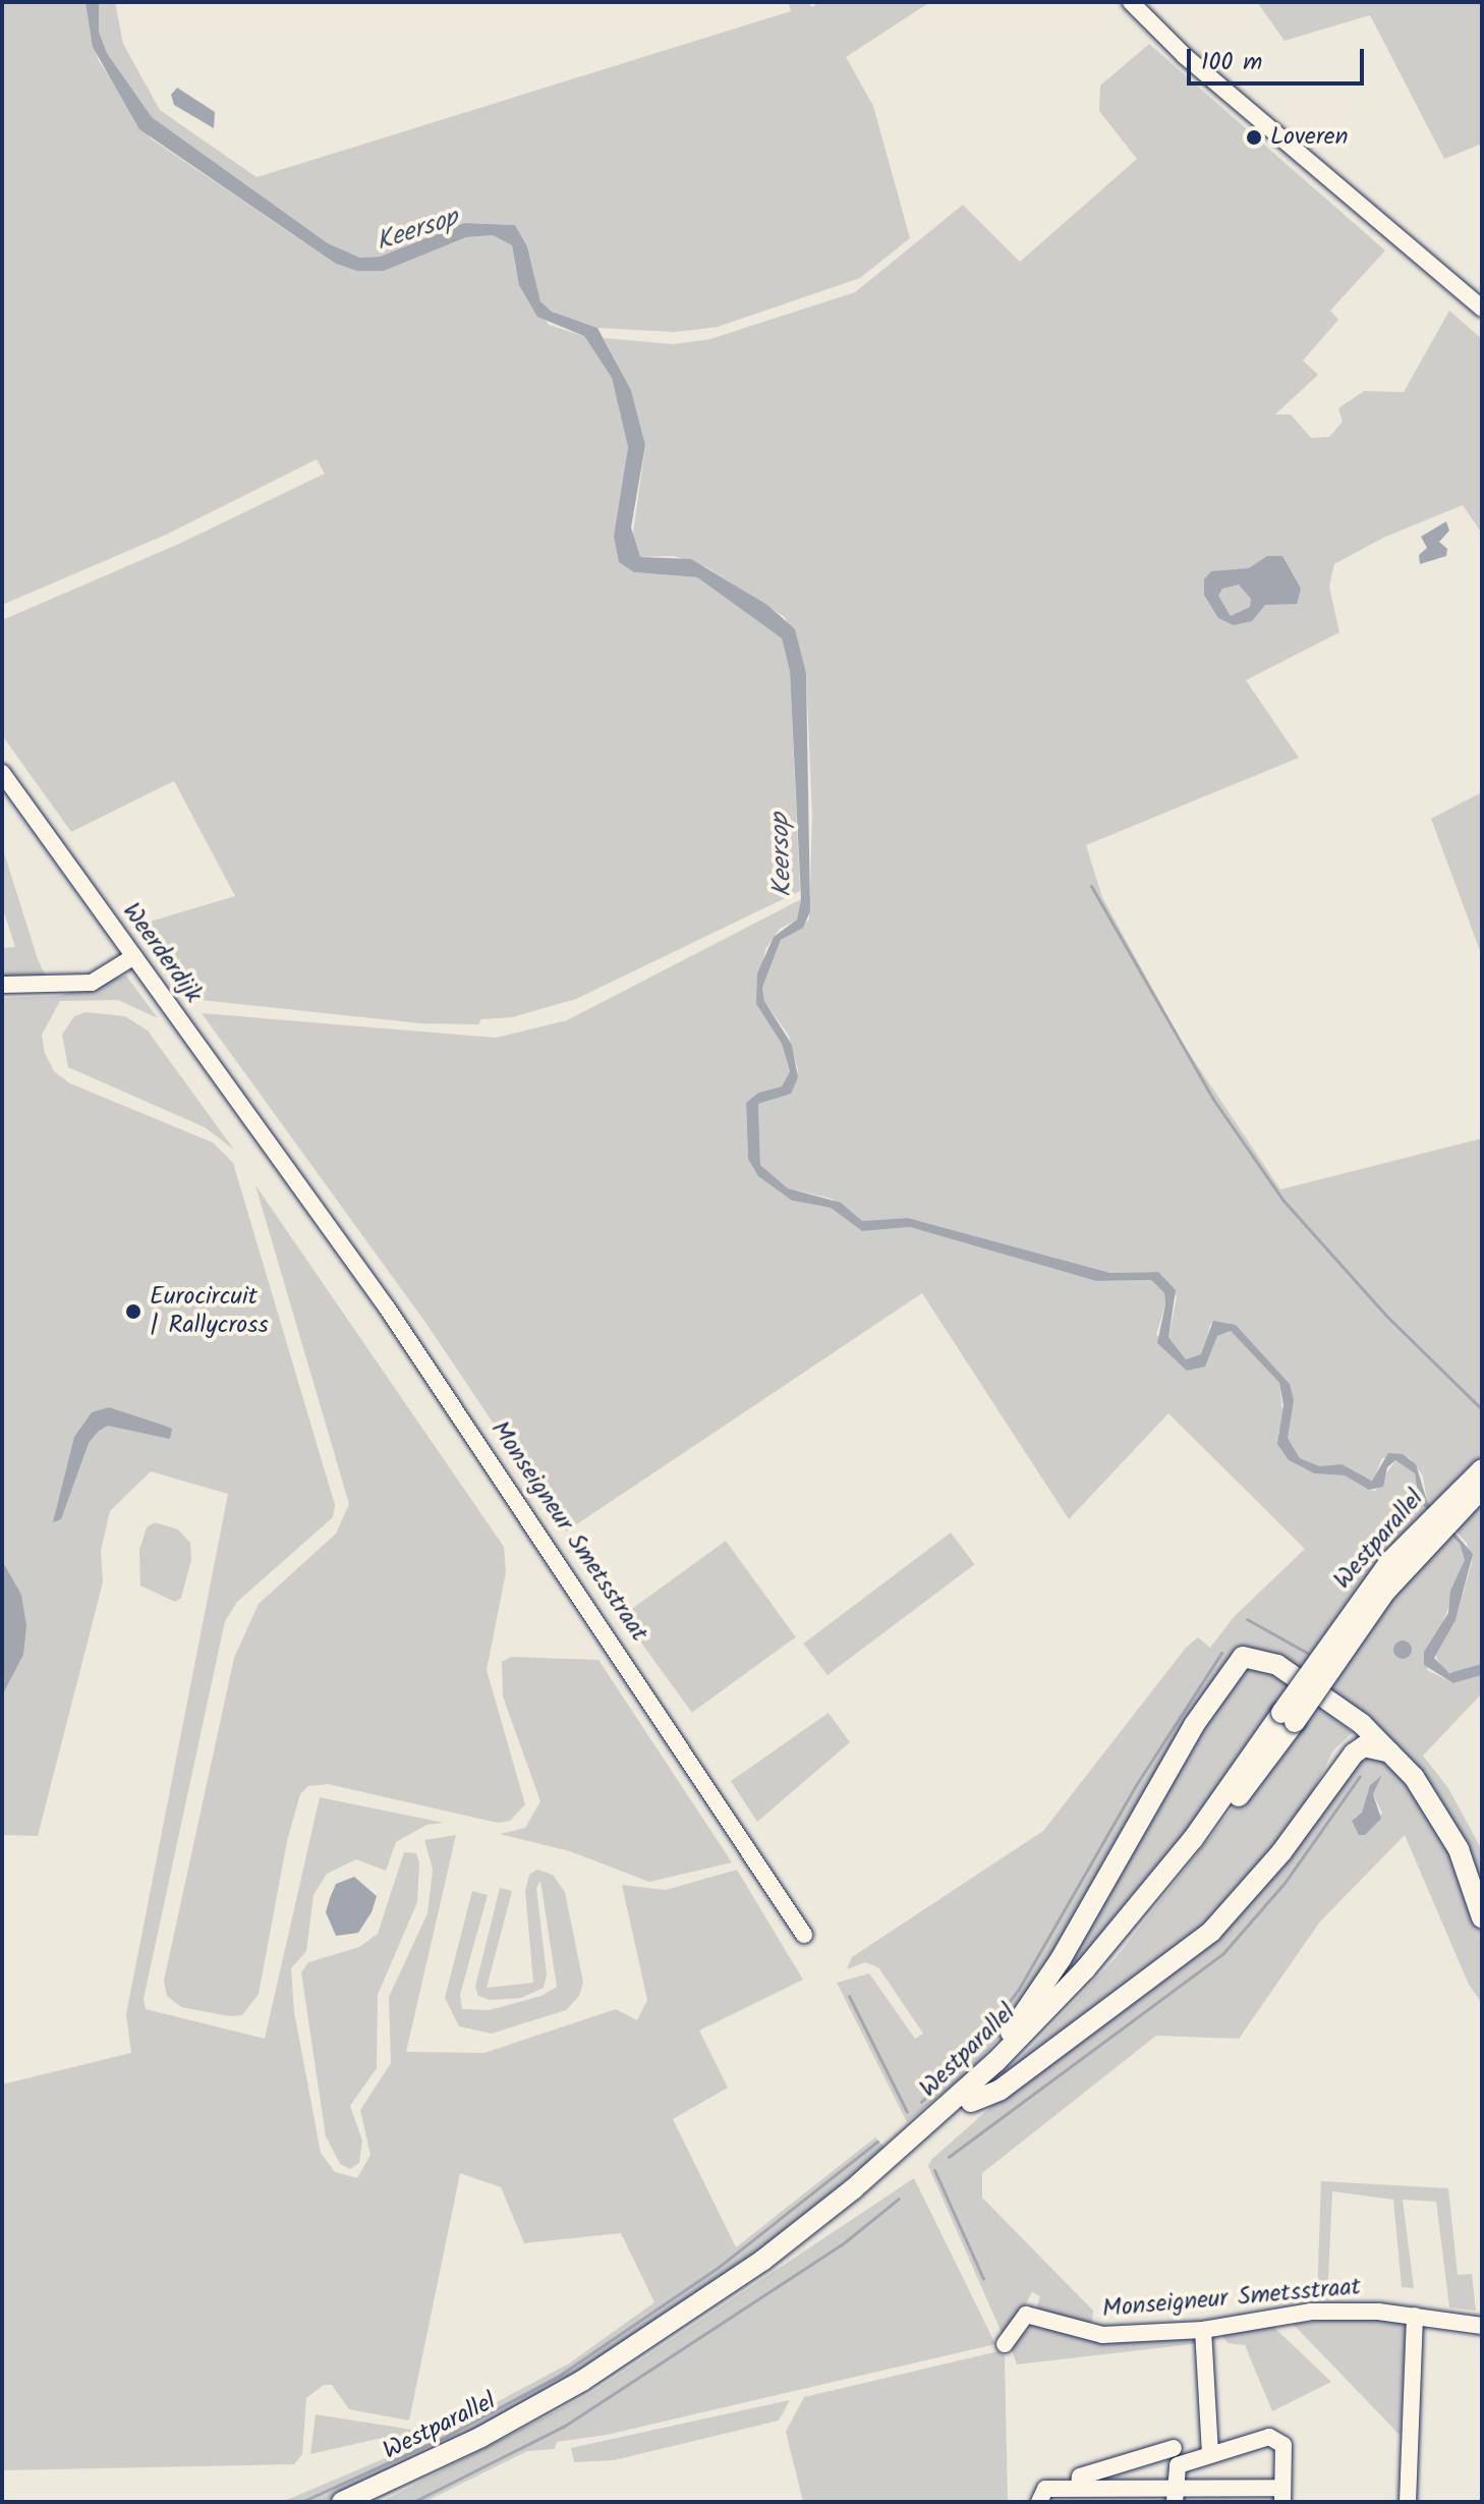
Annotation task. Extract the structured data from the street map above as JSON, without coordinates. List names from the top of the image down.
{
  "streets": {
    "main road": ["Westparallel"],
    "street": ["Weerderdijk", "Monseigneur Smetsstraat"]
  },
  "crossings": [
    ["Weerderdijk", "Monseigneur Smetsstraat"]
  ],
  "water": ["Keersop"],
  "places": ["Loveren", "Eurocircuit | Rallycross"],
  "scale_bar": "100 m"
}
